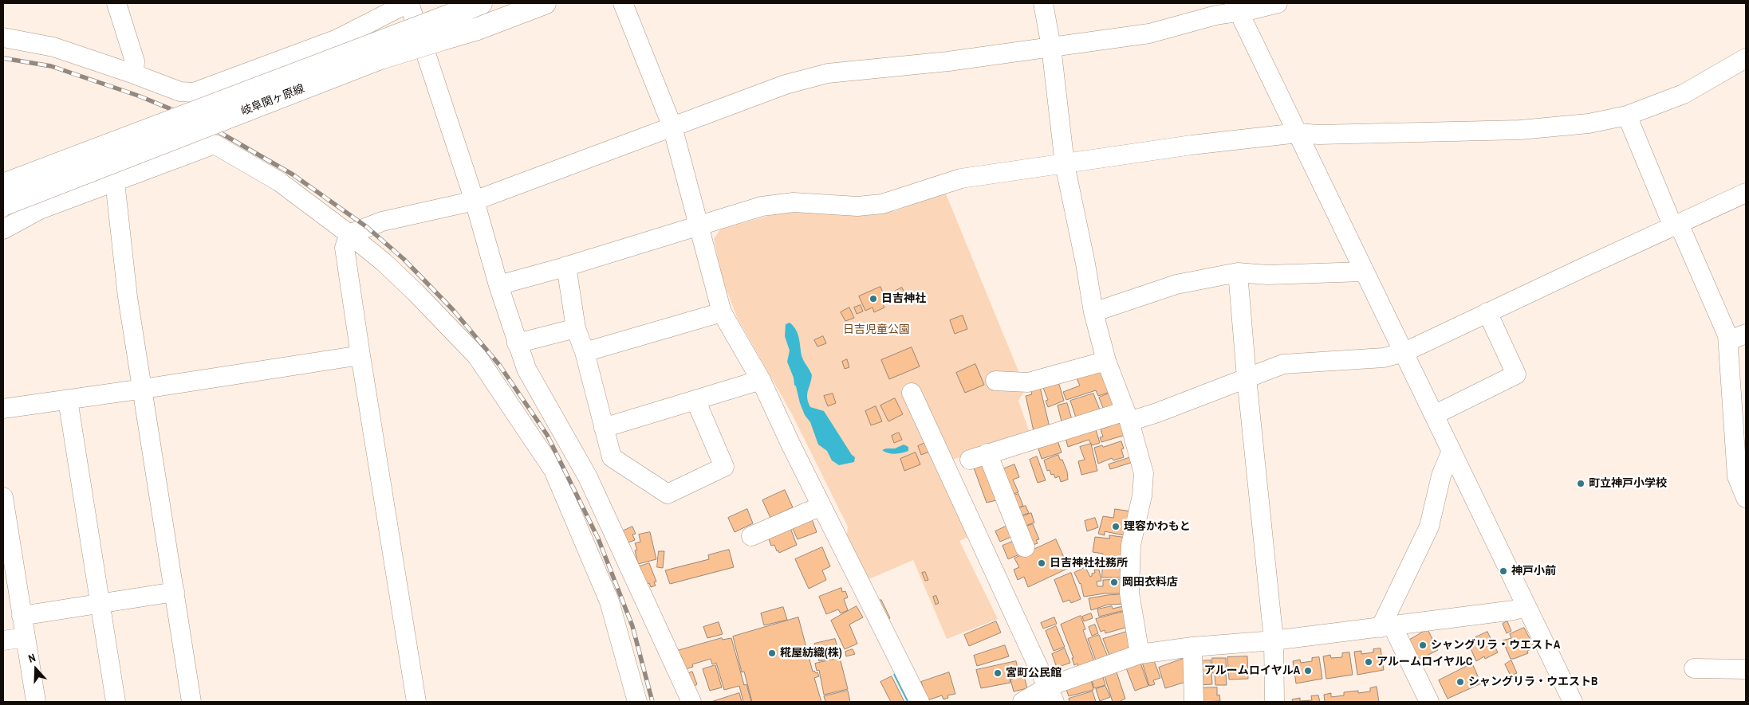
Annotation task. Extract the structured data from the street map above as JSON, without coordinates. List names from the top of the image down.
{
  "streets": {
    "main road": ["岐阜関ヶ原線"]
  },
  "parks": ["日吉児童公園"],
  "places": [
    "日吉神社",
    "町立神戸小学校",
    "理容かわもと",
    "日吉神社社務所",
    "神戸小前",
    "岡田衣料店",
    "シャングリラ・ウエストA",
    "糀屋紡織(株)",
    "アルームロイヤルC",
    "アルームロイヤルA",
    "宮町公民館",
    "シャングリラ・ウエストB"
  ],
  "north": "top"
}
